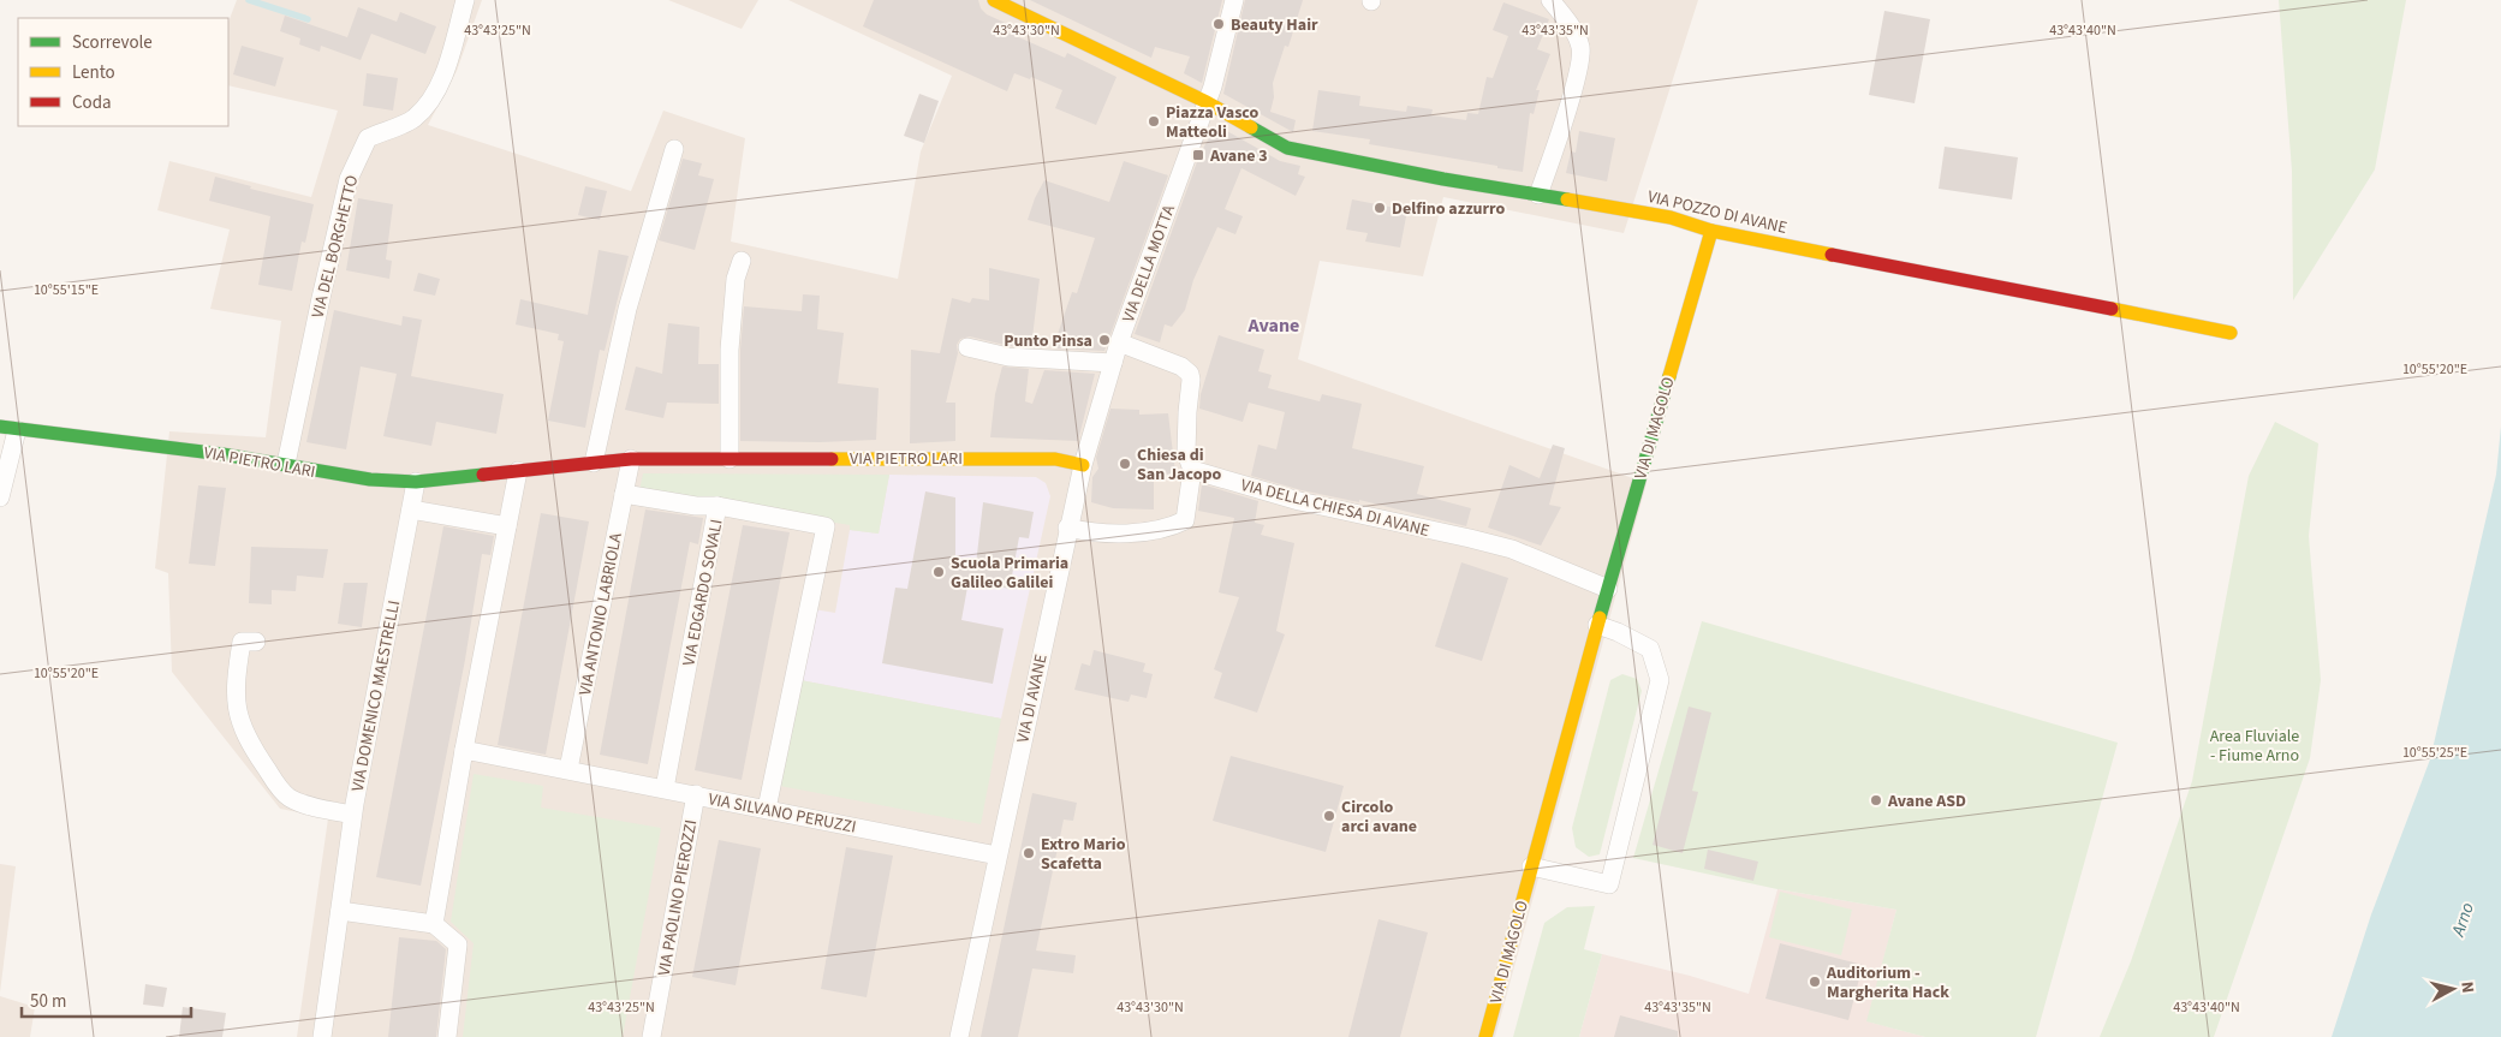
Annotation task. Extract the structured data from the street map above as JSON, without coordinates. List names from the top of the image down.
{
  "streets": {
    "street": [
      "VIA POZZO DI AVANE",
      "VIA DEL BORGHETTO",
      "VIA DELLA MOTTA",
      "VIA DI MAGOLO",
      "VIA PIETRO LARI",
      "VIA DELLA CHIESA DI AVANE",
      "VIA EDGARDO SOVALI",
      "VIA ANTONIO LABRIOLA",
      "VIA DOMENICO MAESTRELLI",
      "VIA DI AVANE",
      "VIA SILVANO PERUZZI",
      "VIA PAOLINO PIEROZZI"
    ]
  },
  "crossings": [
    ["VIA POZZO DI AVANE", "VIA DELLA MOTTA"],
    ["VIA POZZO DI AVANE", "VIA DI MAGOLO"],
    ["VIA DEL BORGHETTO", "VIA PIETRO LARI"],
    ["VIA DELLA MOTTA", "VIA PIETRO LARI"],
    ["VIA DELLA MOTTA", "VIA DI AVANE"],
    ["VIA DI MAGOLO", "VIA DELLA CHIESA DI AVANE"],
    ["VIA PIETRO LARI", "VIA ANTONIO LABRIOLA"],
    ["VIA PIETRO LARI", "VIA DOMENICO MAESTRELLI"],
    ["VIA EDGARDO SOVALI", "VIA SILVANO PERUZZI"],
    ["VIA ANTONIO LABRIOLA", "VIA SILVANO PERUZZI"],
    ["VIA DI AVANE", "VIA SILVANO PERUZZI"],
    ["VIA SILVANO PERUZZI", "VIA PAOLINO PIEROZZI"]
  ],
  "districts": ["Avane"],
  "water": ["Arno"],
  "parks": ["Area Fluviale - Fiume Arno"],
  "places": {
    "other": [
      "Beauty Hair",
      "Piazza Vasco Matteoli",
      "Delfino azzurro",
      "Punto Pinsa",
      "Chiesa di San Jacopo",
      "Scuola Primaria Galileo Galilei",
      "Avane ASD",
      "Circolo arci avane",
      "Extro Mario Scafetta",
      "Auditorium - Margherita Hack"
    ],
    "transit": ["Avane 3"]
  },
  "legend": ["Scorrevole", "Lento", "Coda"],
  "scale_bar": "50 m",
  "north": "right",
  "coordinates": [
    "43°43'25\"N",
    "43°43'30\"N",
    "43°43'35\"N",
    "43°43'40\"N",
    "10°55'15\"E",
    "10°55'20\"E",
    "10°55'25\"E"
  ]
}
